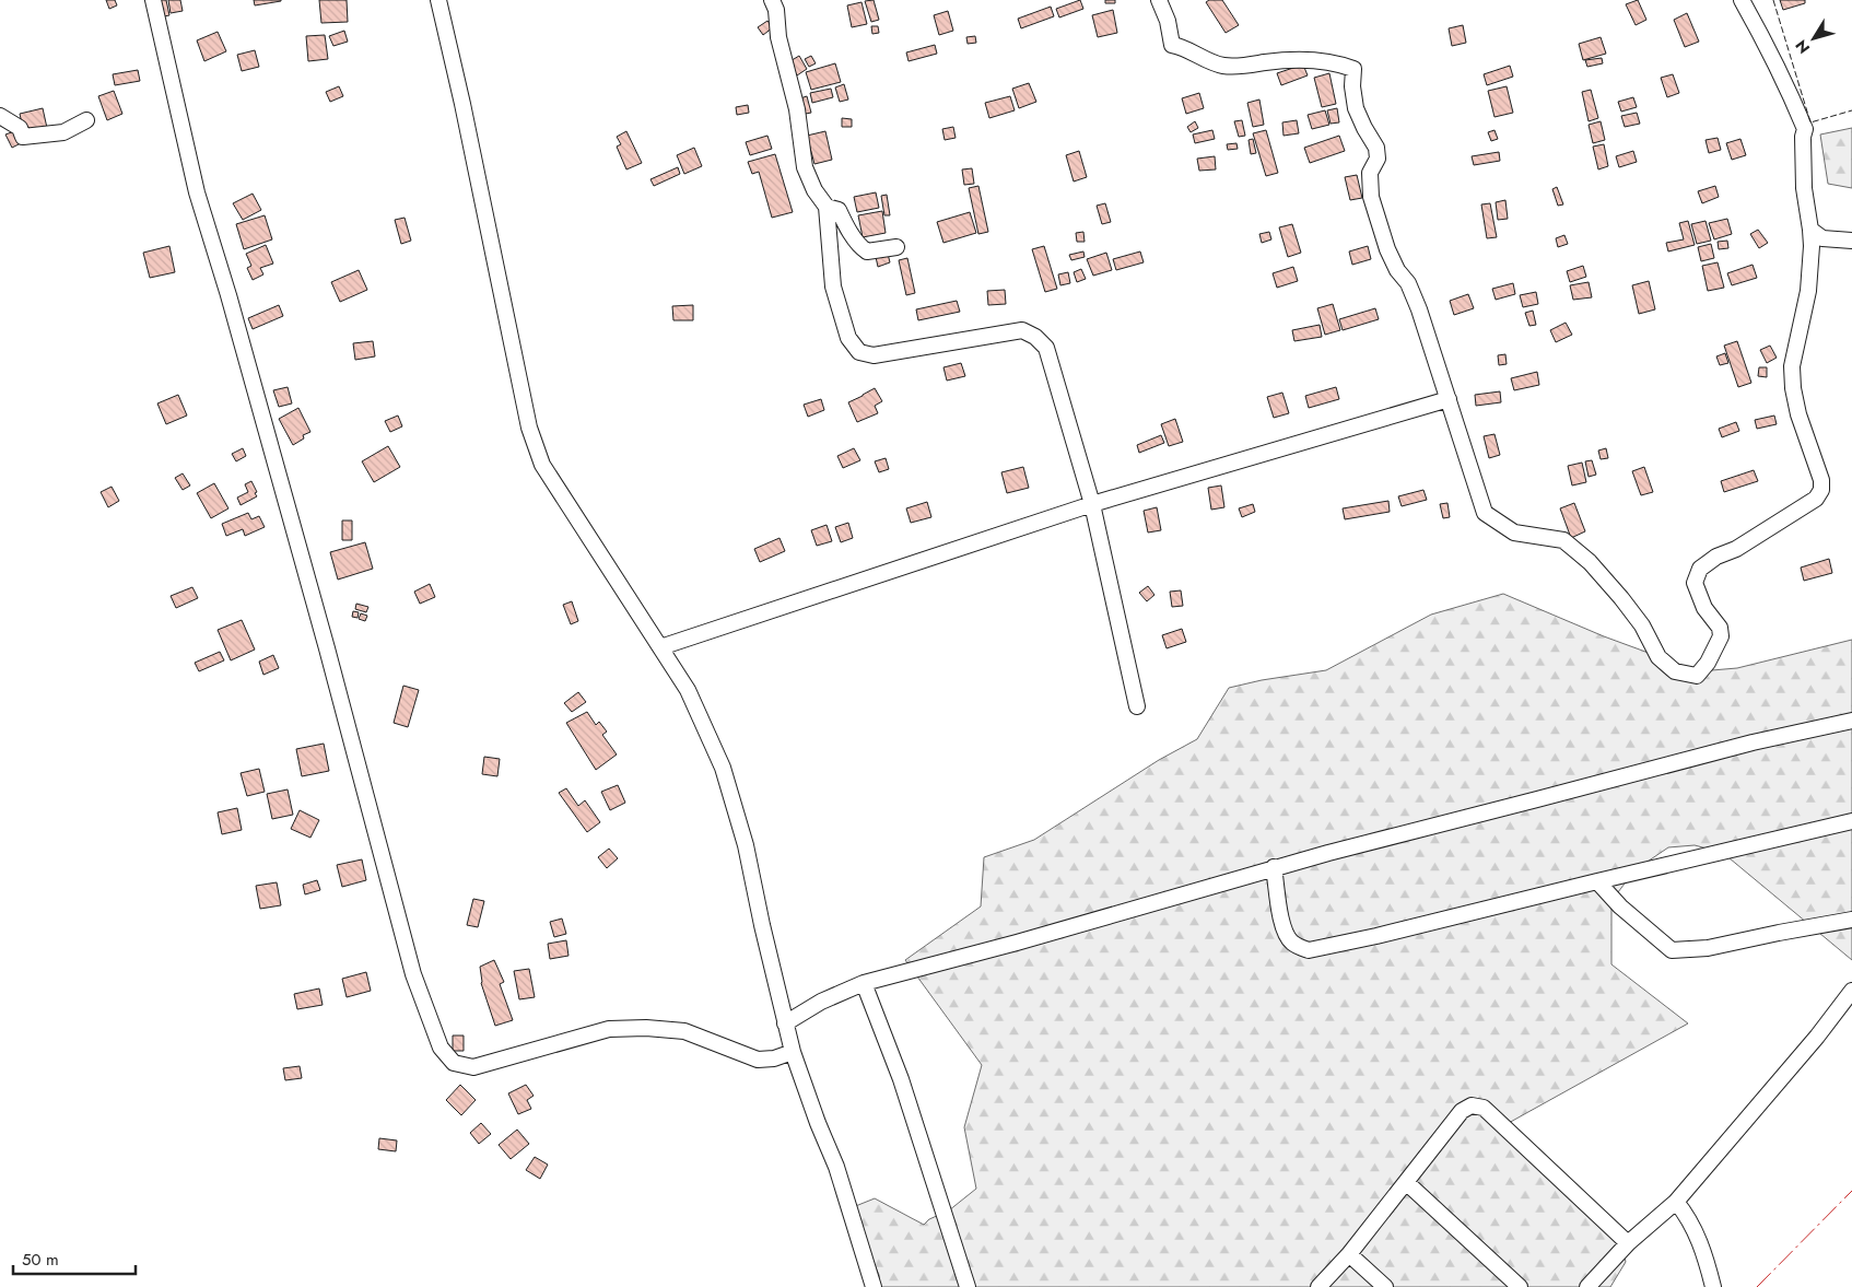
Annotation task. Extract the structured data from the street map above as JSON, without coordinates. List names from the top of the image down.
{
  "scale_bar": "50 m",
  "north": "bottom left"
}
